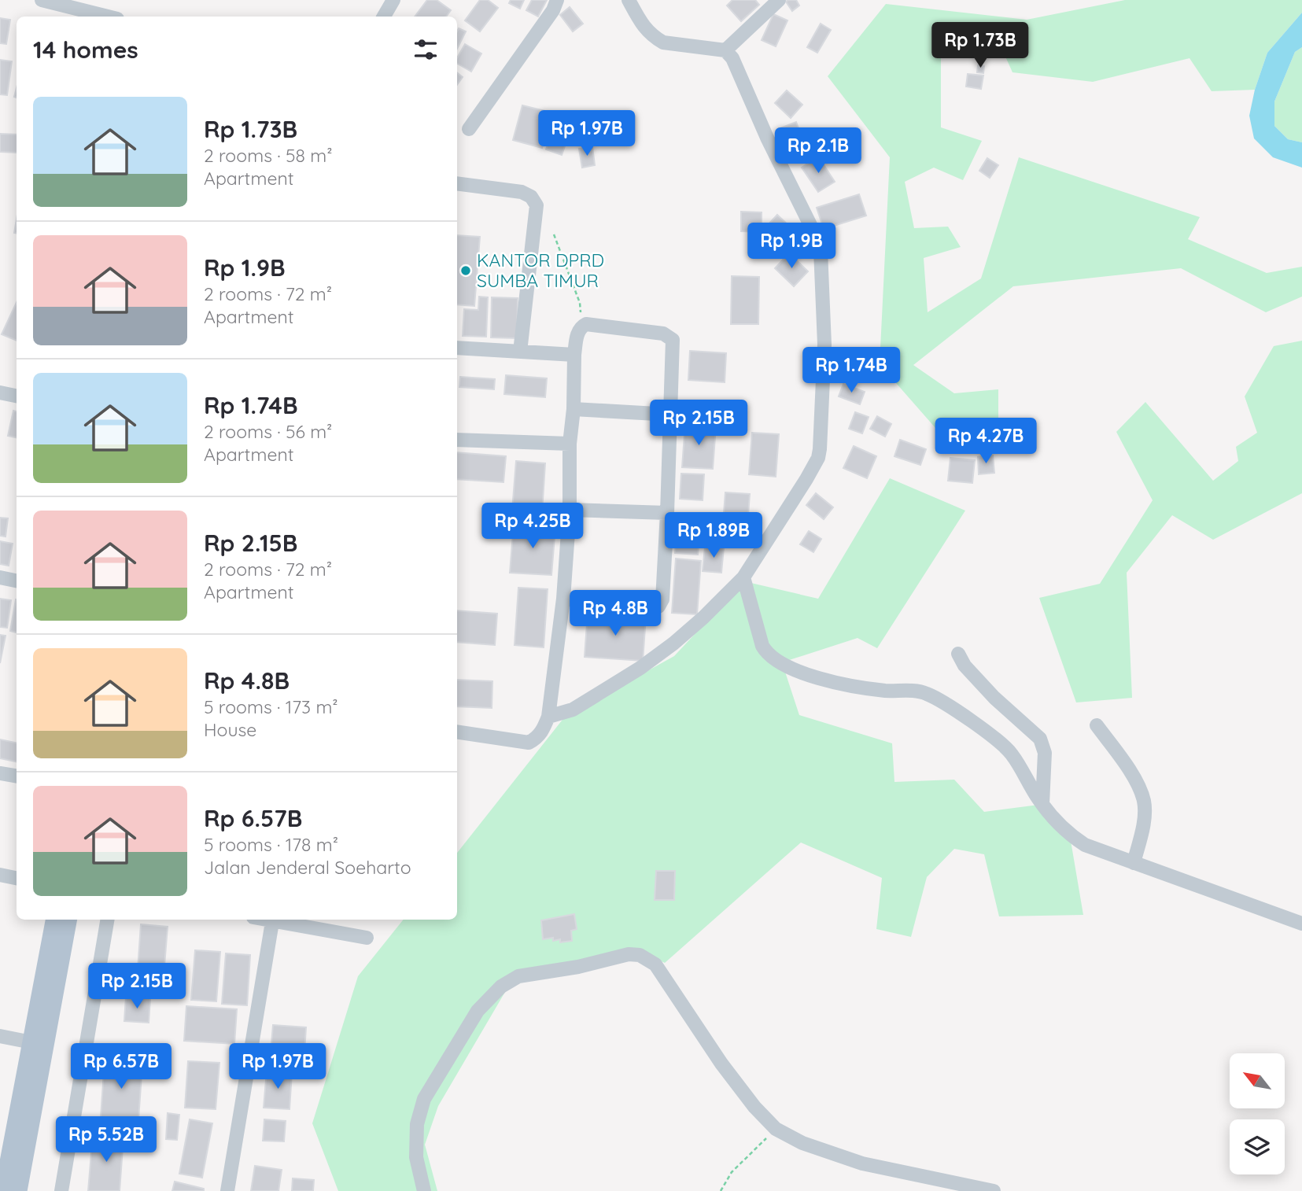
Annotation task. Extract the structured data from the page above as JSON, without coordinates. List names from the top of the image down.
{
  "places": ["KANTOR DPRD SUMBA TIMUR"],
  "north": "top left",
  "page": {
    "heading": "14 homes",
    "price": [
      "Rp 1.73B",
      "Rp 1.97B",
      "Rp 2.1B",
      "Rp 1.9B",
      "Rp 1.74B",
      "Rp 2.15B",
      "Rp 4.27B",
      "Rp 4.25B",
      "Rp 1.89B",
      "Rp 4.8B",
      "Rp 2.15B",
      "Rp 6.57B",
      "Rp 1.97B",
      "Rp 5.52B"
    ],
    "list": [
      {
        "name": "Rp 1.73B",
        "note": "2 rooms · 58 m² · Apartment"
      },
      {
        "name": "Rp 1.9B",
        "note": "2 rooms · 72 m² · Apartment"
      },
      {
        "name": "Rp 1.74B",
        "note": "2 rooms · 56 m² · Apartment"
      },
      {
        "name": "Rp 2.15B",
        "note": "2 rooms · 72 m² · Apartment"
      },
      {
        "name": "Rp 4.8B",
        "note": "5 rooms · 173 m² · House"
      },
      {
        "name": "Rp 6.57B",
        "note": "5 rooms · 178 m² · Jalan Jenderal Soeharto"
      }
    ]
  }
}
